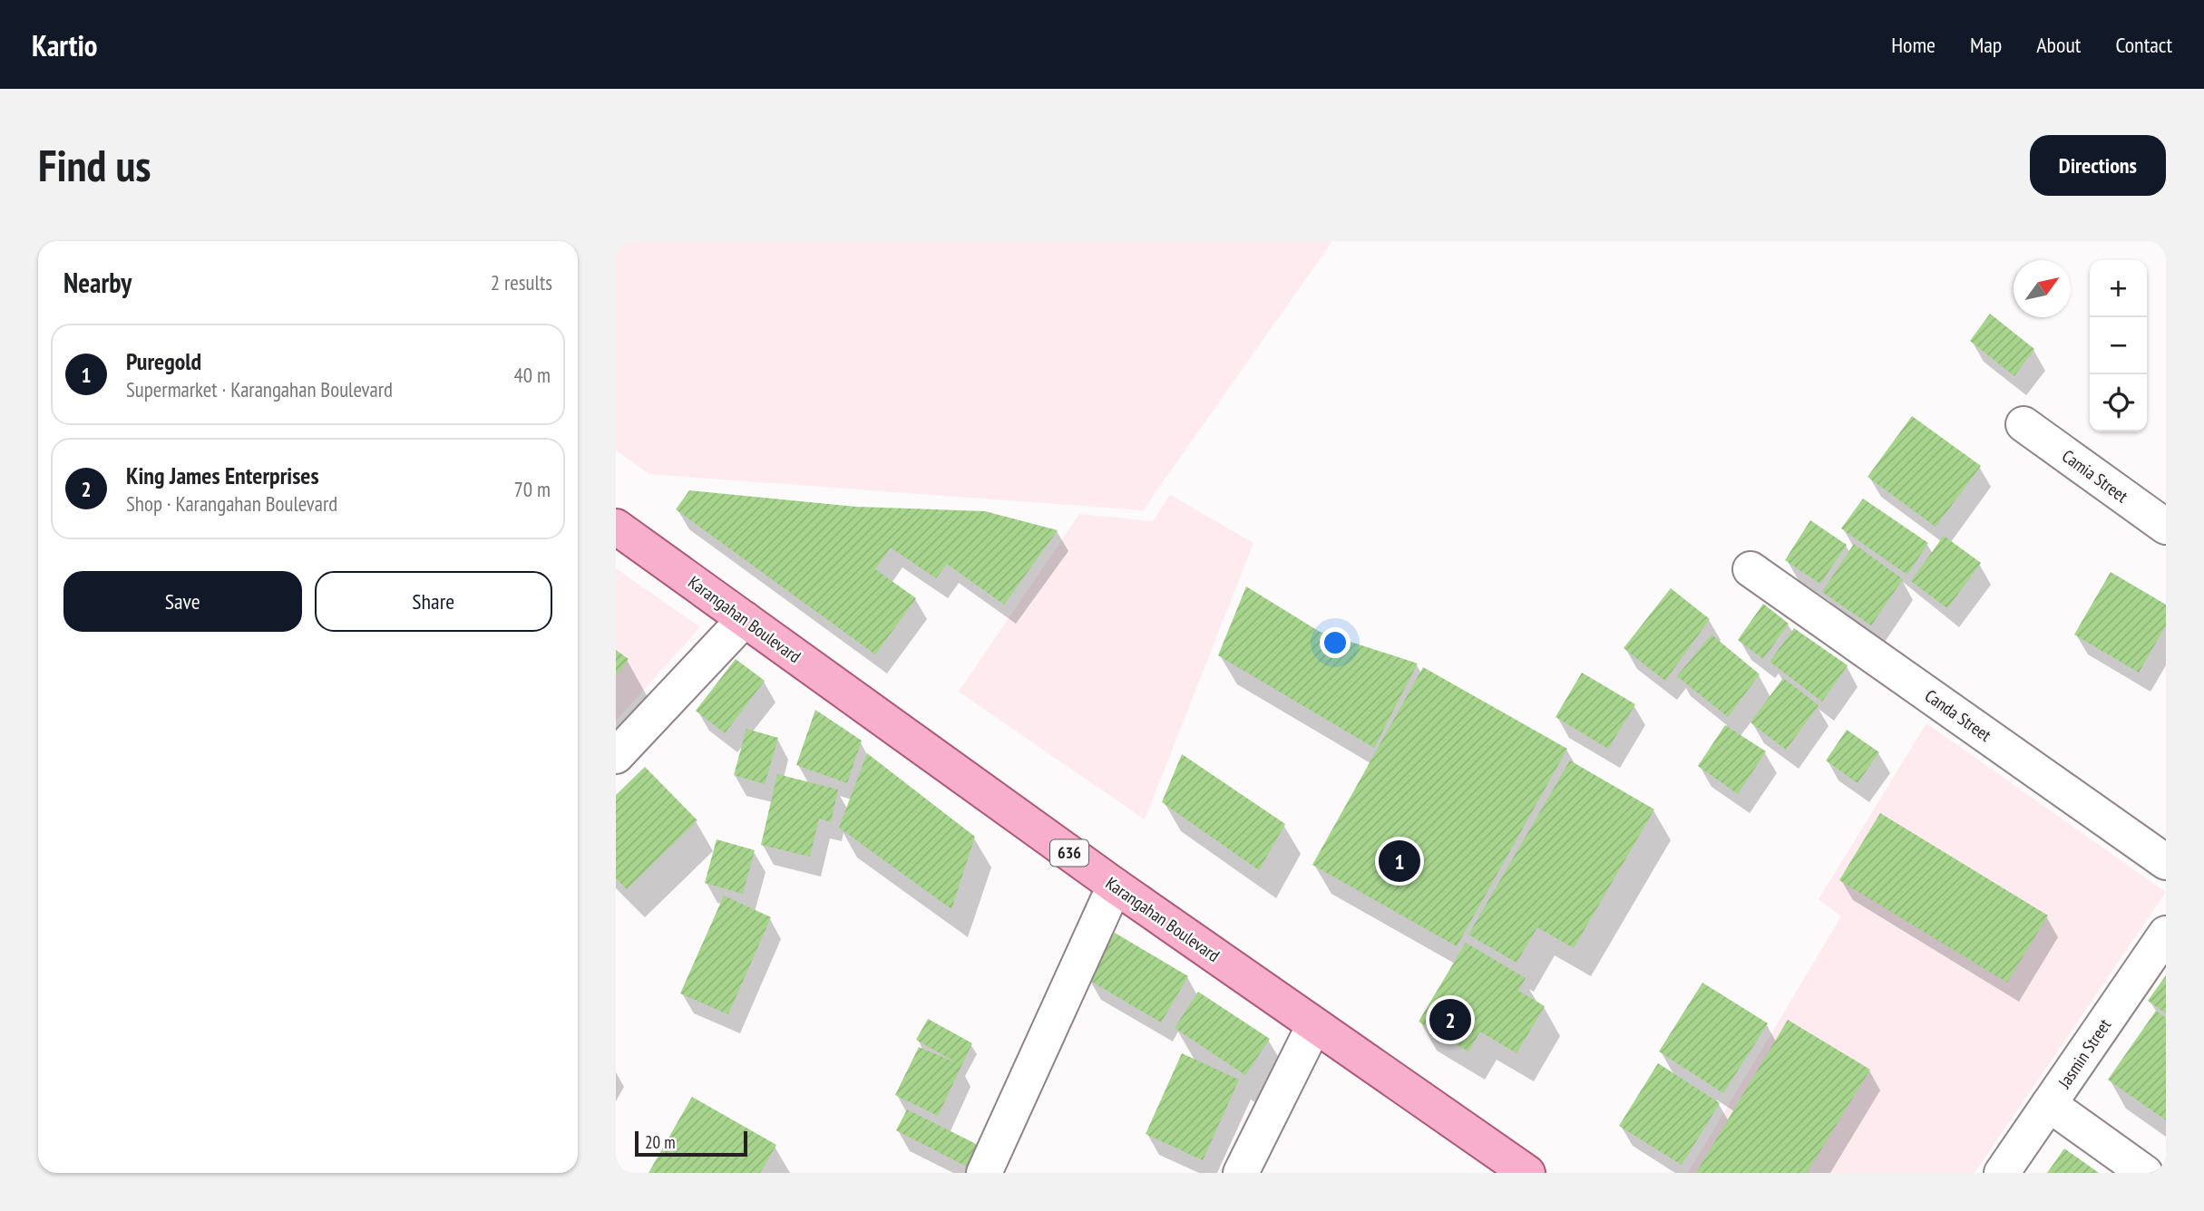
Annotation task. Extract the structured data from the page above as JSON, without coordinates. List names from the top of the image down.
{
  "streets": {
    "main road": ["Karangahan Boulevard", "636"],
    "street": ["Camia Street", "Canda Street", "Jasmin Street"]
  },
  "scale_bar": "20 m",
  "north": "top right",
  "page": {
    "header": "Kartio",
    "nav": [
      "Home",
      "Map",
      "About",
      "Contact"
    ],
    "buttons": [
      "Directions",
      ["Save", "Share"]
    ],
    "title": "Find us",
    "heading": ["Nearby", "2 results"],
    "map_buttons": ["+", "−"],
    "list": [
      {
        "mark": "1",
        "name": "Puregold",
        "note": "Supermarket · Karangahan Boulevard",
        "value": "40 m"
      },
      {
        "mark": "2",
        "name": "King James Enterprises",
        "note": "Shop · Karangahan Boulevard",
        "value": "70 m"
      }
    ],
    "pins": ["1", "2"],
    "scale": "20 m"
  }
}
